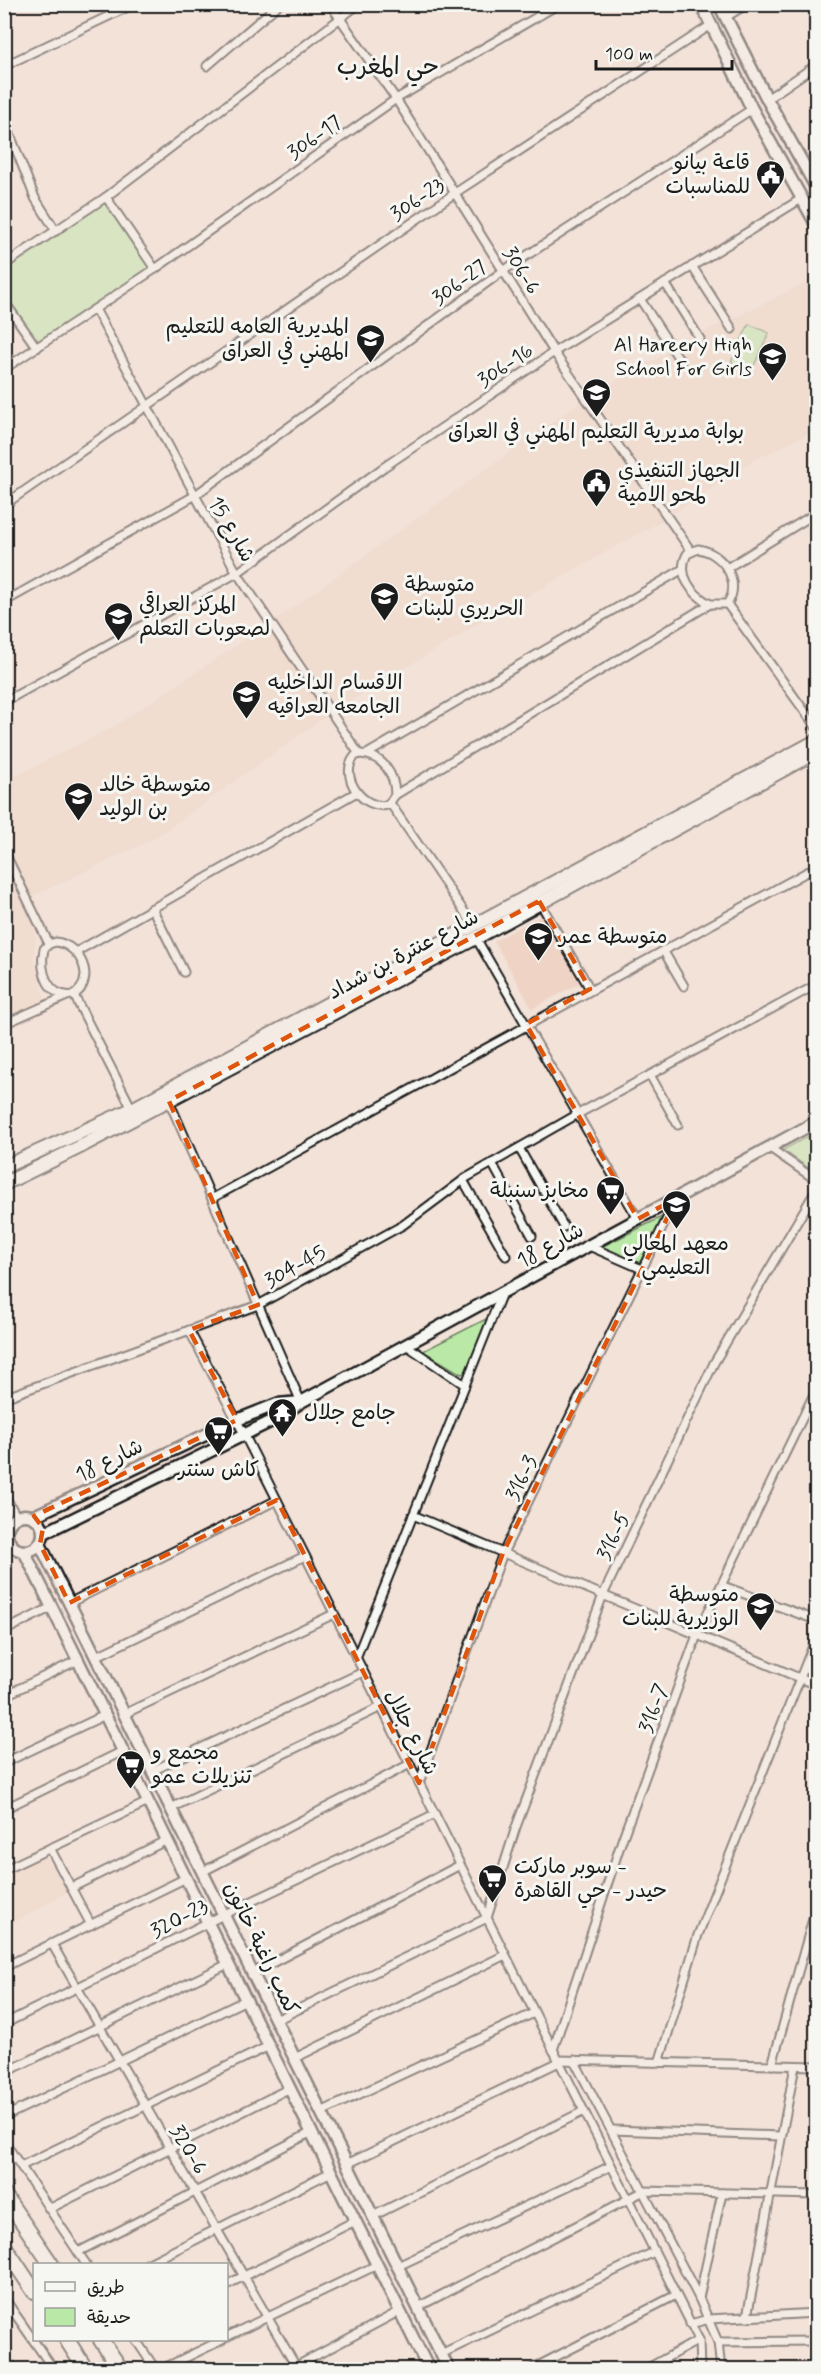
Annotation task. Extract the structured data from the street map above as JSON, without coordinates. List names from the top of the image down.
{
  "streets": {
    "main road": ["شارع عنترة بن شداد"],
    "street": [
      "306-17",
      "306-23",
      "306-6",
      "306-27",
      "306-16",
      "شارع 15",
      "شارع 18",
      "304-45",
      "316-3",
      "316-5",
      "316-7",
      "شارع جلال",
      "320-23",
      "كمب راغبة خاتون",
      "320-6"
    ]
  },
  "crossings": [
    ["306-17", "306-6"],
    ["306-17", "شارع 15"],
    ["306-23", "306-6"],
    ["306-23", "شارع 15"],
    ["306-6", "306-27"],
    ["306-6", "306-16"],
    ["306-27", "شارع 15"],
    ["306-16", "شارع 15"],
    ["شارع 18", "316-3"],
    ["شارع 18", "شارع جلال"],
    ["شارع 18", "كمب راغبة خاتون"],
    ["304-45", "شارع جلال"],
    ["316-3", "شارع جلال"],
    ["316-5", "شارع جلال"],
    ["316-7", "شارع جلال"],
    ["شارع جلال", "320-23"],
    ["320-23", "كمب راغبة خاتون"],
    ["320-23", "320-6"]
  ],
  "districts": ["حي المغرب"],
  "places": {
    "public building": ["قاعة بيانو للمناسبات", "الجهاز التنفيذي لمحو الامية"],
    "school or university": [
      "المديرية العامه للتعليم المهني في العراق",
      "Al Hareery High School For Girls",
      "بوابة مديرية التعليم المهني في العراق",
      "متوسطة الحريري للبنات",
      "المركز العراقي لصعوبات التعلم",
      "الاقسام الداخليه الجامعه العراقيه",
      "متوسطة خالد بن الوليد",
      "متوسطة عمر",
      "معهد المعالي التعليمي",
      "متوسطة الوزيرية للبنات"
    ],
    "supermarket": [
      "مخابز سنبلة",
      "كاش سنتر",
      "مجمع و تنزيلات عمو",
      "سوبر ماركت - حيدر - حي القاهرة"
    ],
    "temple": ["جامع جلال"]
  },
  "legend": ["طريق", "حديقة"],
  "scale_bar": "100 m"
}
